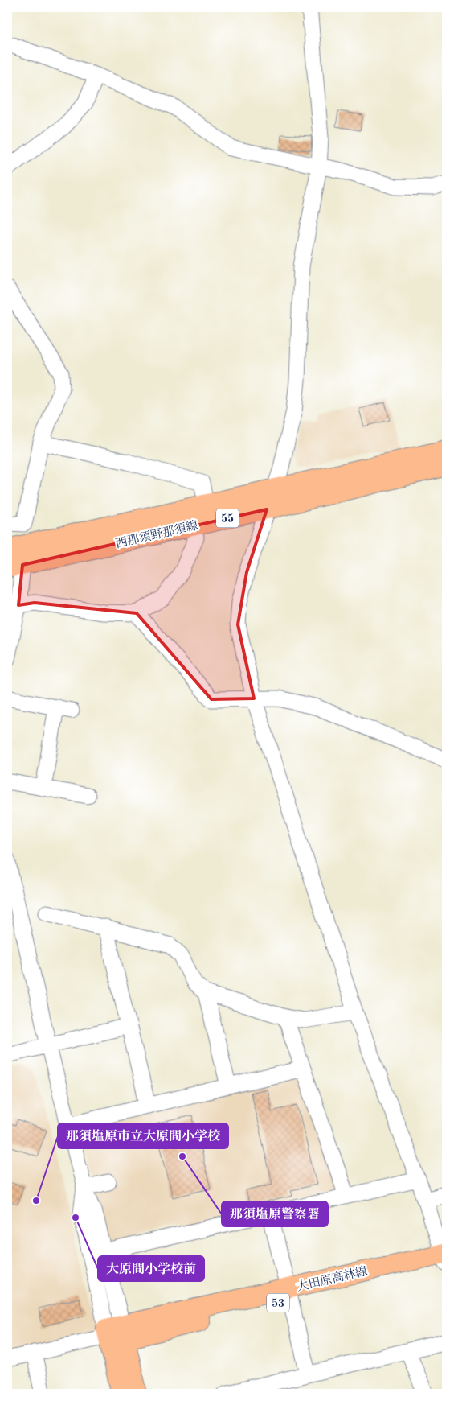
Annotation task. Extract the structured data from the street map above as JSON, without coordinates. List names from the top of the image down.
{
  "streets": {
    "main road": [
      "55",
      "西那須野那須線",
      "大田原高林線",
      "53"
    ]
  },
  "places": ["那須塩原警察署", "那須塩原市立大原間小学校", "大原間小学校前"]
}
